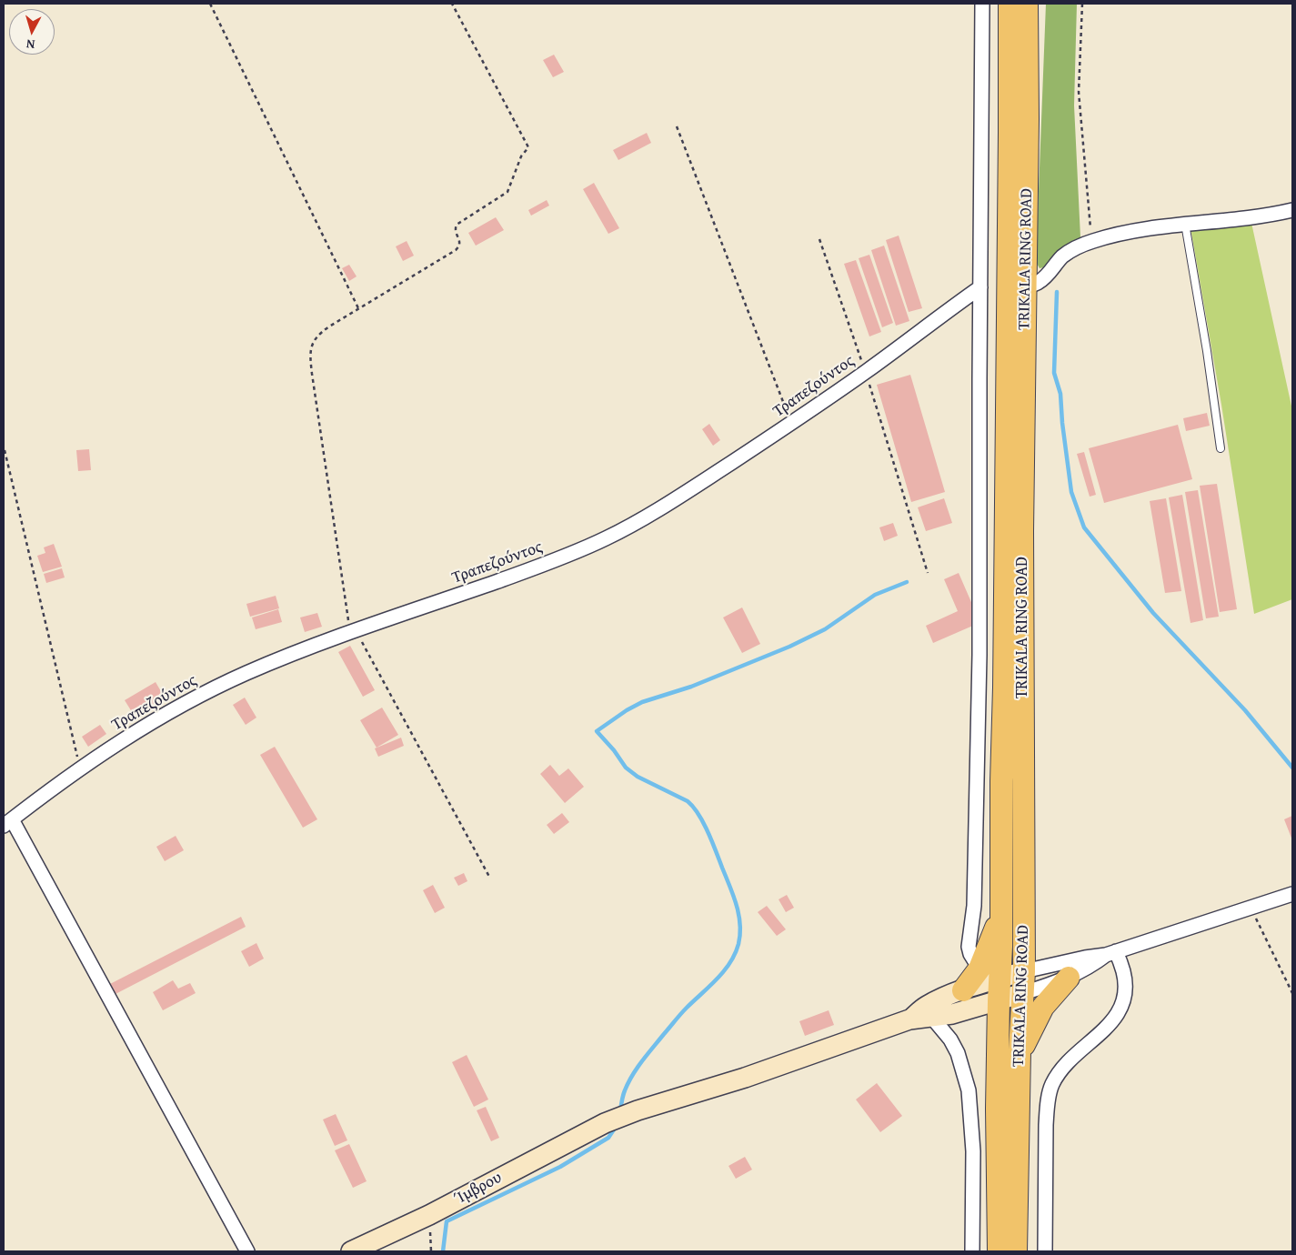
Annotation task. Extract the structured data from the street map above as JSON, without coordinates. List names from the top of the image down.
{
  "streets": {
    "main road": ["TRIKALA RING ROAD"],
    "street": ["Τραπεζούντος", "Ίμβρου"]
  },
  "north": "bottom"
}
